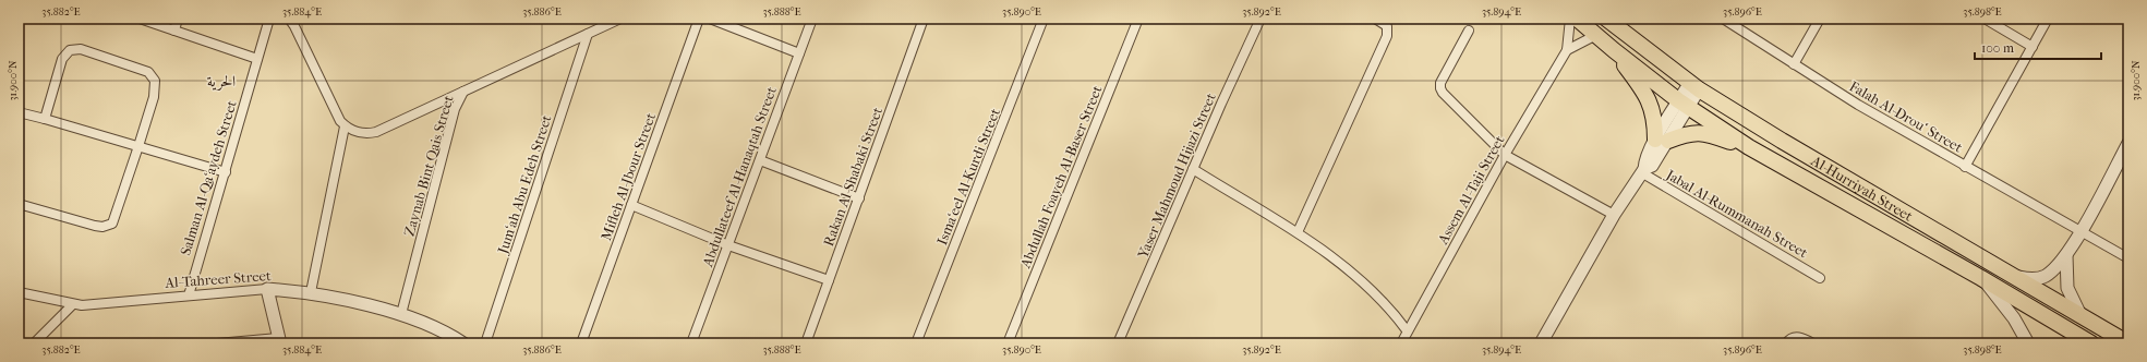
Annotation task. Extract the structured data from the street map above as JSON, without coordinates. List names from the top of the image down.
{
  "streets": {
    "highway": ["Al-Hurriyah Street"],
    "street": [
      "Falah Al-Drou‘ Street",
      "Zaynab Bint Qais Street",
      "Yaser Mahmoud Hijazi Street",
      "Mifleh Al-Jbour Street",
      "Abdullateef Al-Hanaqtah Street",
      "Rakan Al-Shabaki Street",
      "Isma‘eel Al-Kurdi Street",
      "Abdullah Foayeh Al-Baser Street",
      "Salman Al-Qa‘aydeh Street",
      "Jum‘ah Abu Edeh Street",
      "Assem Al-Taji Street",
      "Jabal Al-Rummanah Street",
      "Al-Tahreer Street"
    ]
  },
  "crossings": [
    ["Zaynab Bint Qais Street", "Jum‘ah Abu Edeh Street"],
    ["Zaynab Bint Qais Street", "Al-Tahreer Street"],
    ["Salman Al-Qa‘aydeh Street", "Al-Tahreer Street"]
  ],
  "districts": ["الحرية"],
  "scale_bar": "100 m",
  "coordinates": [
    "35.882°E",
    "35.884°E",
    "35.886°E",
    "35.888°E",
    "35.890°E",
    "35.892°E",
    "35.894°E",
    "35.896°E",
    "35.898°E",
    "31.900°N"
  ]
}
